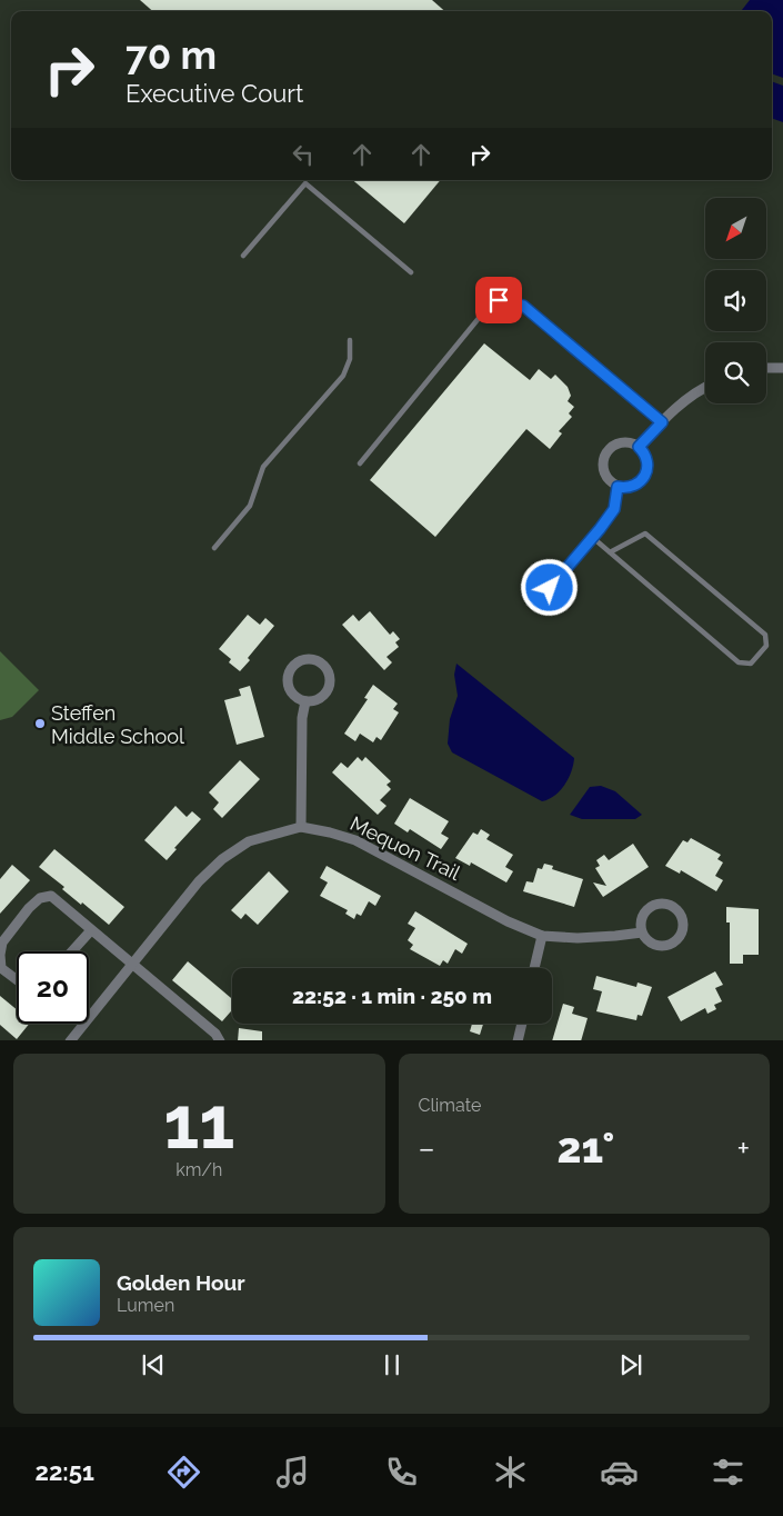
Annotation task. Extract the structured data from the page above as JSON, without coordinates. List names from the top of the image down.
{
  "streets": {
    "street": ["Mequon Trail"]
  },
  "places": ["Steffen Middle School"],
  "north": "bottom left",
  "page": {
    "turn": ["70 m", "Executive Court"],
    "limit": "20",
    "trip": "22:52 · 1 min · 250 m",
    "tile": [
      ["11", "km/h"],
      "Climate"
    ],
    "heat": ["−", "21°", "+"],
    "song": ["Golden Hour", "Lumen"],
    "tabs": "22:51"
  }
}
